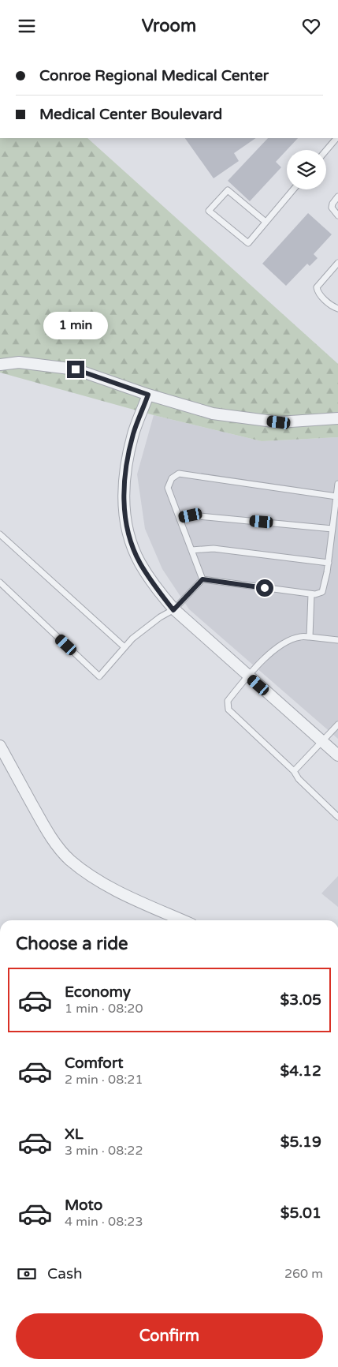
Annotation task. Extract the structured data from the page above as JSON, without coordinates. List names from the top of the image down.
{
  "page": {
    "header": "Vroom",
    "banner": ["Conroe Regional Medical Center", "Medical Center Boulevard"],
    "bubble": "1 min",
    "heading": "Choose a ride",
    "list": [
      {
        "name": "Economy",
        "note": "1 min · 08:20",
        "value": "$3.05"
      },
      {
        "name": "Comfort",
        "note": "2 min · 08:21",
        "value": "$4.12"
      },
      {
        "name": "XL",
        "note": "3 min · 08:22",
        "value": "$5.19"
      },
      {
        "name": "Moto",
        "note": "4 min · 08:23",
        "value": "$5.01"
      }
    ],
    "pay": ["Cash", "260 m"],
    "buttons": "Confirm"
  }
}
